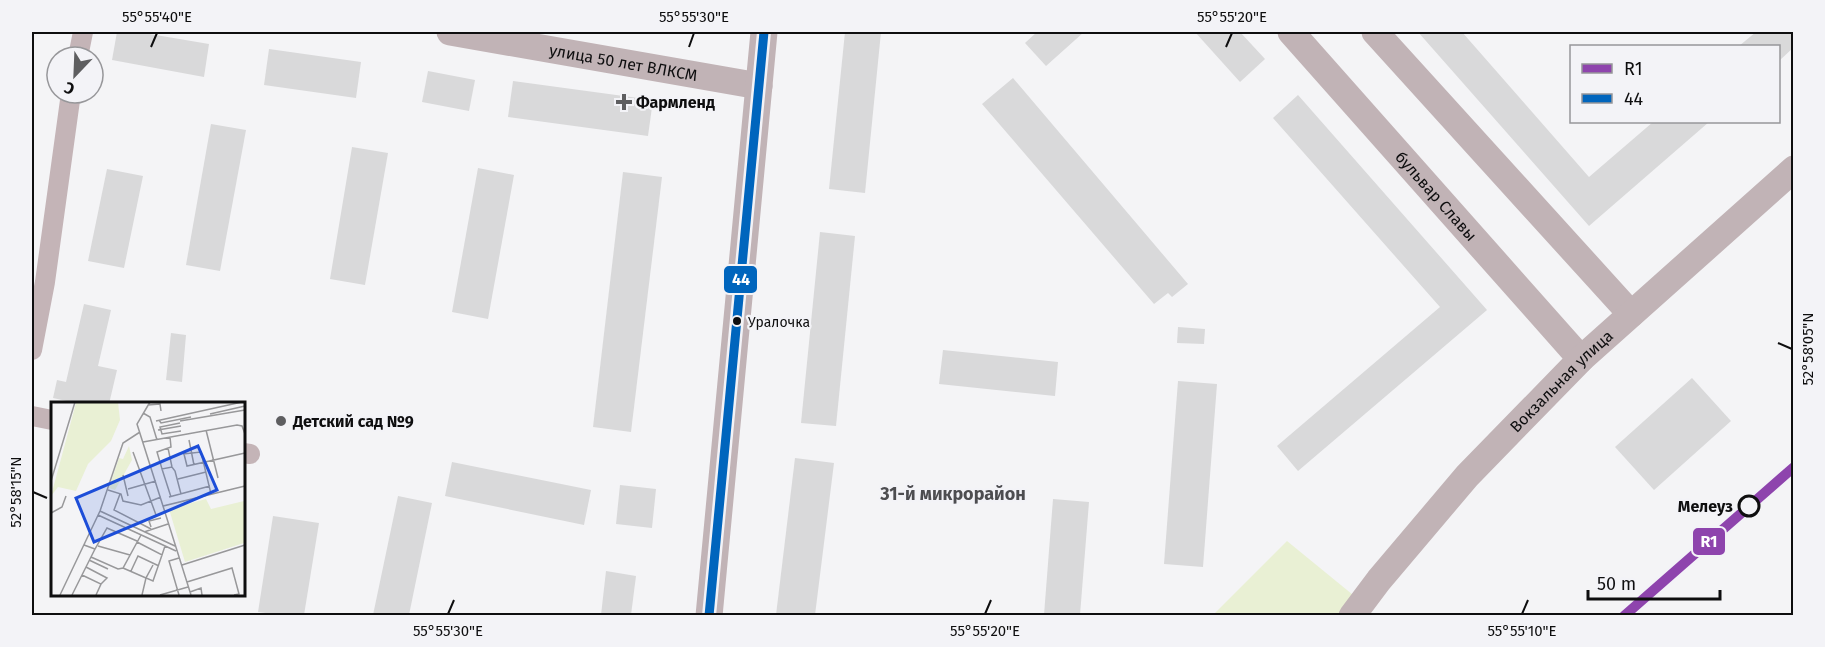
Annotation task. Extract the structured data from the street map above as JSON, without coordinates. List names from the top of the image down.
{
  "streets": {
    "street": ["улица 50 лет ВЛКСМ", "бульвар Славы", "Вокзальная улица"]
  },
  "crossings": [
    ["бульвар Славы", "Вокзальная улица"]
  ],
  "districts": ["31-й микрорайон"],
  "places": {
    "health": ["Фармленд"],
    "other": ["Уралочка", "Детский сад №9", "Мелеуз"]
  },
  "lines": ["transit line 44", "transit line R1"],
  "legend": ["R1", "44"],
  "scale_bar": "50 m",
  "north": "bottom left",
  "coordinates": [
    "55°55'40\"E",
    "55°55'30\"E",
    "55°55'20\"E",
    "52°58'05\"N",
    "52°58'15\"N",
    "55°55'10\"E"
  ]
}
